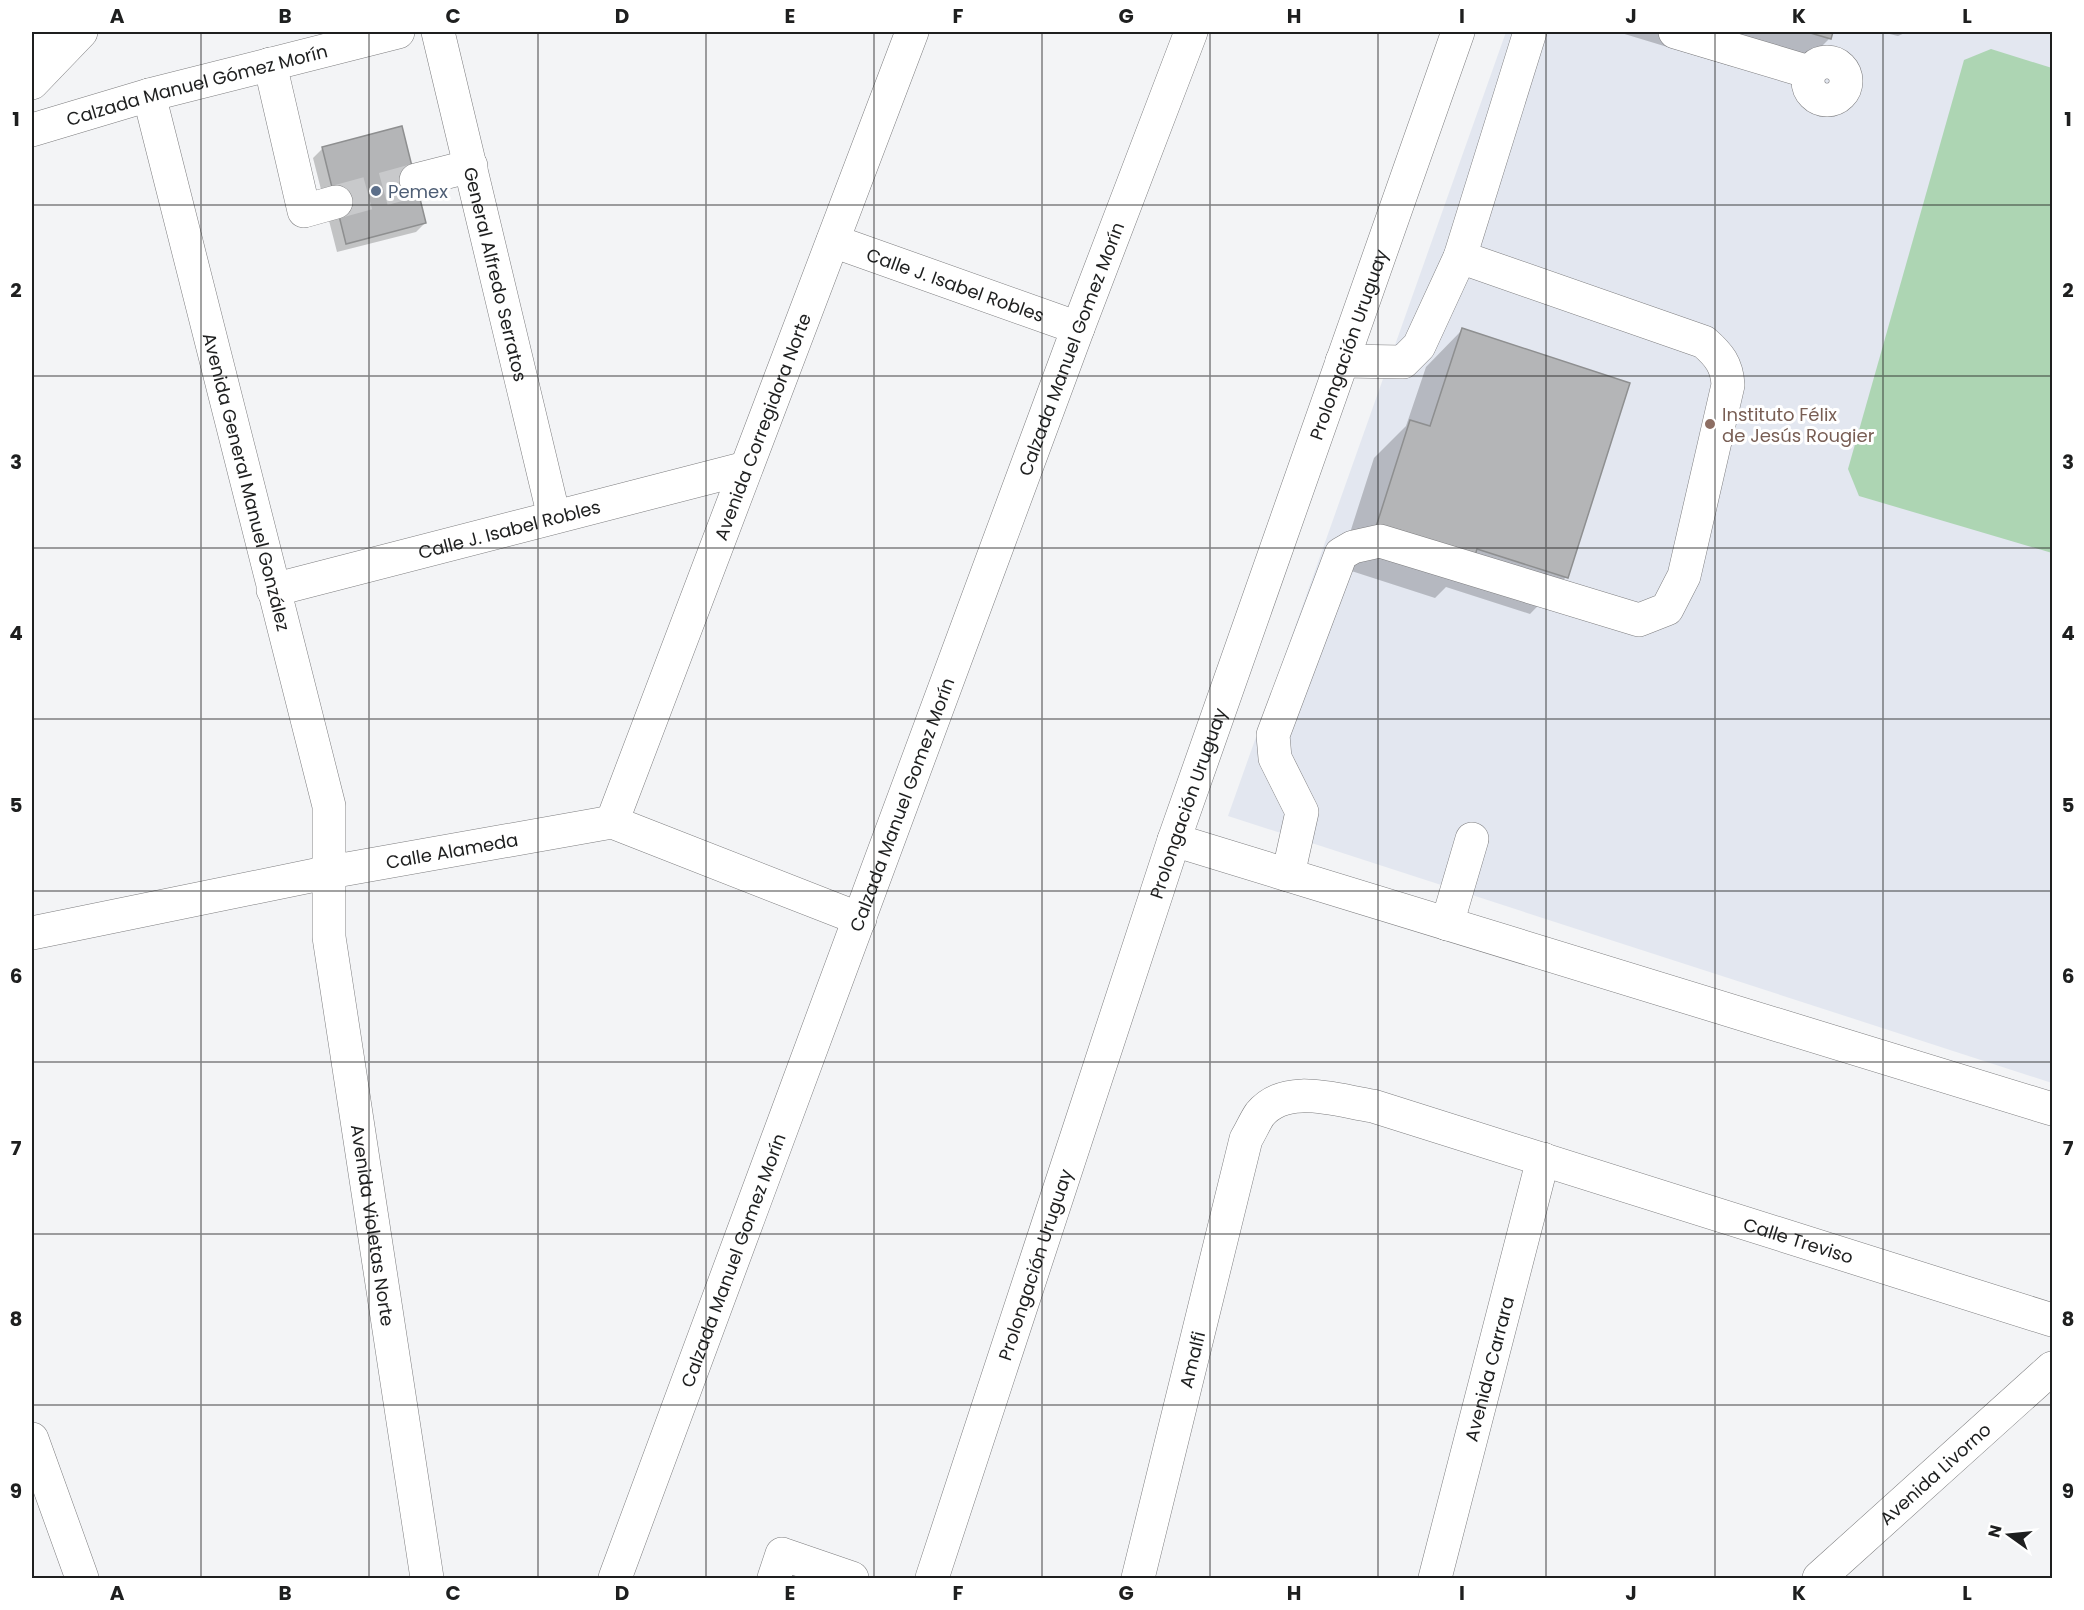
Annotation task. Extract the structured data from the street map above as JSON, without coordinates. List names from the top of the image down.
{
  "streets": {
    "street": [
      "Calzada Manuel Gómez Morín",
      "General Alfredo Serratos",
      "Calle J. Isabel Robles",
      "Prolongación Uruguay",
      "Calzada Manuel Gomez Morín",
      "Avenida Corregidora Norte",
      "Avenida General Manuel González",
      "Calle Alameda",
      "Avenida Violetas Norte",
      "Calle Treviso",
      "Amalfi",
      "Avenida Carrara",
      "Avenida Livorno"
    ]
  },
  "crossings": [
    ["Calzada Manuel Gómez Morín", "Avenida General Manuel González"],
    ["General Alfredo Serratos", "Calle J. Isabel Robles"],
    ["Calle J. Isabel Robles", "Calzada Manuel Gomez Morín"],
    ["Calle J. Isabel Robles", "Avenida Corregidora Norte"],
    ["Calle J. Isabel Robles", "Avenida General Manuel González"],
    ["Avenida Corregidora Norte", "Calle Alameda"],
    ["Avenida General Manuel González", "Calle Alameda"],
    ["Avenida General Manuel González", "Avenida Violetas Norte"],
    ["Calle Alameda", "Avenida Violetas Norte"],
    ["Calle Treviso", "Amalfi"],
    ["Calle Treviso", "Avenida Carrara"],
    ["Amalfi", "Avenida Carrara"]
  ],
  "places": ["Pemex", "Instituto Félix de Jesús Rougier"],
  "north": "left",
  "grid": {
    "columns": [
      "A",
      "B",
      "C",
      "D",
      "E",
      "F",
      "G",
      "H",
      "I",
      "J",
      "K",
      "L"
    ],
    "rows": [
      "1",
      "2",
      "3",
      "4",
      "5",
      "6",
      "7",
      "8",
      "9"
    ]
  }
}
